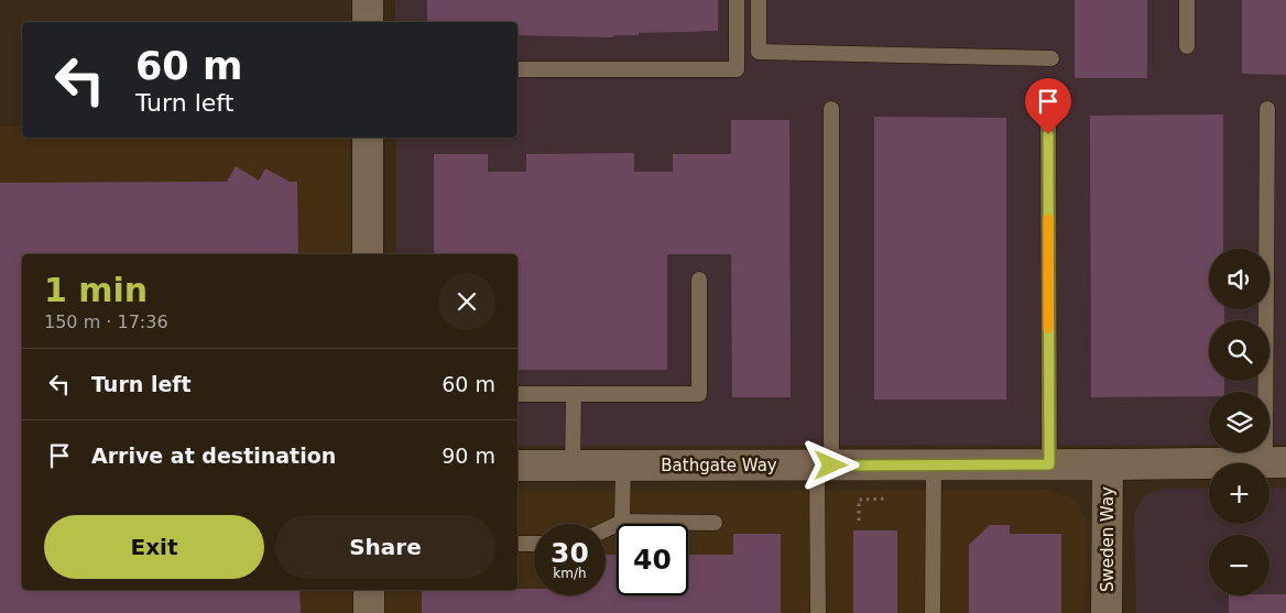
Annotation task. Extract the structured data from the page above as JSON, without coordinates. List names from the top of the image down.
{
  "streets": {
    "street": ["Bathgate Way", "Sweden Way"]
  },
  "crossings": [
    ["Bathgate Way", "Sweden Way"]
  ],
  "page": {
    "turn": ["60 m", "Turn left"],
    "map_buttons": ["+", "−"],
    "heading": ["1 min", "150 m · 17:36"],
    "list": [
      {
        "name": "Turn left",
        "value": "60 m"
      },
      {
        "name": "Arrive at destination",
        "value": "90 m"
      }
    ],
    "buttons": ["Exit", "Share"],
    "speed": "30 km/h",
    "limit": "40"
  }
}
